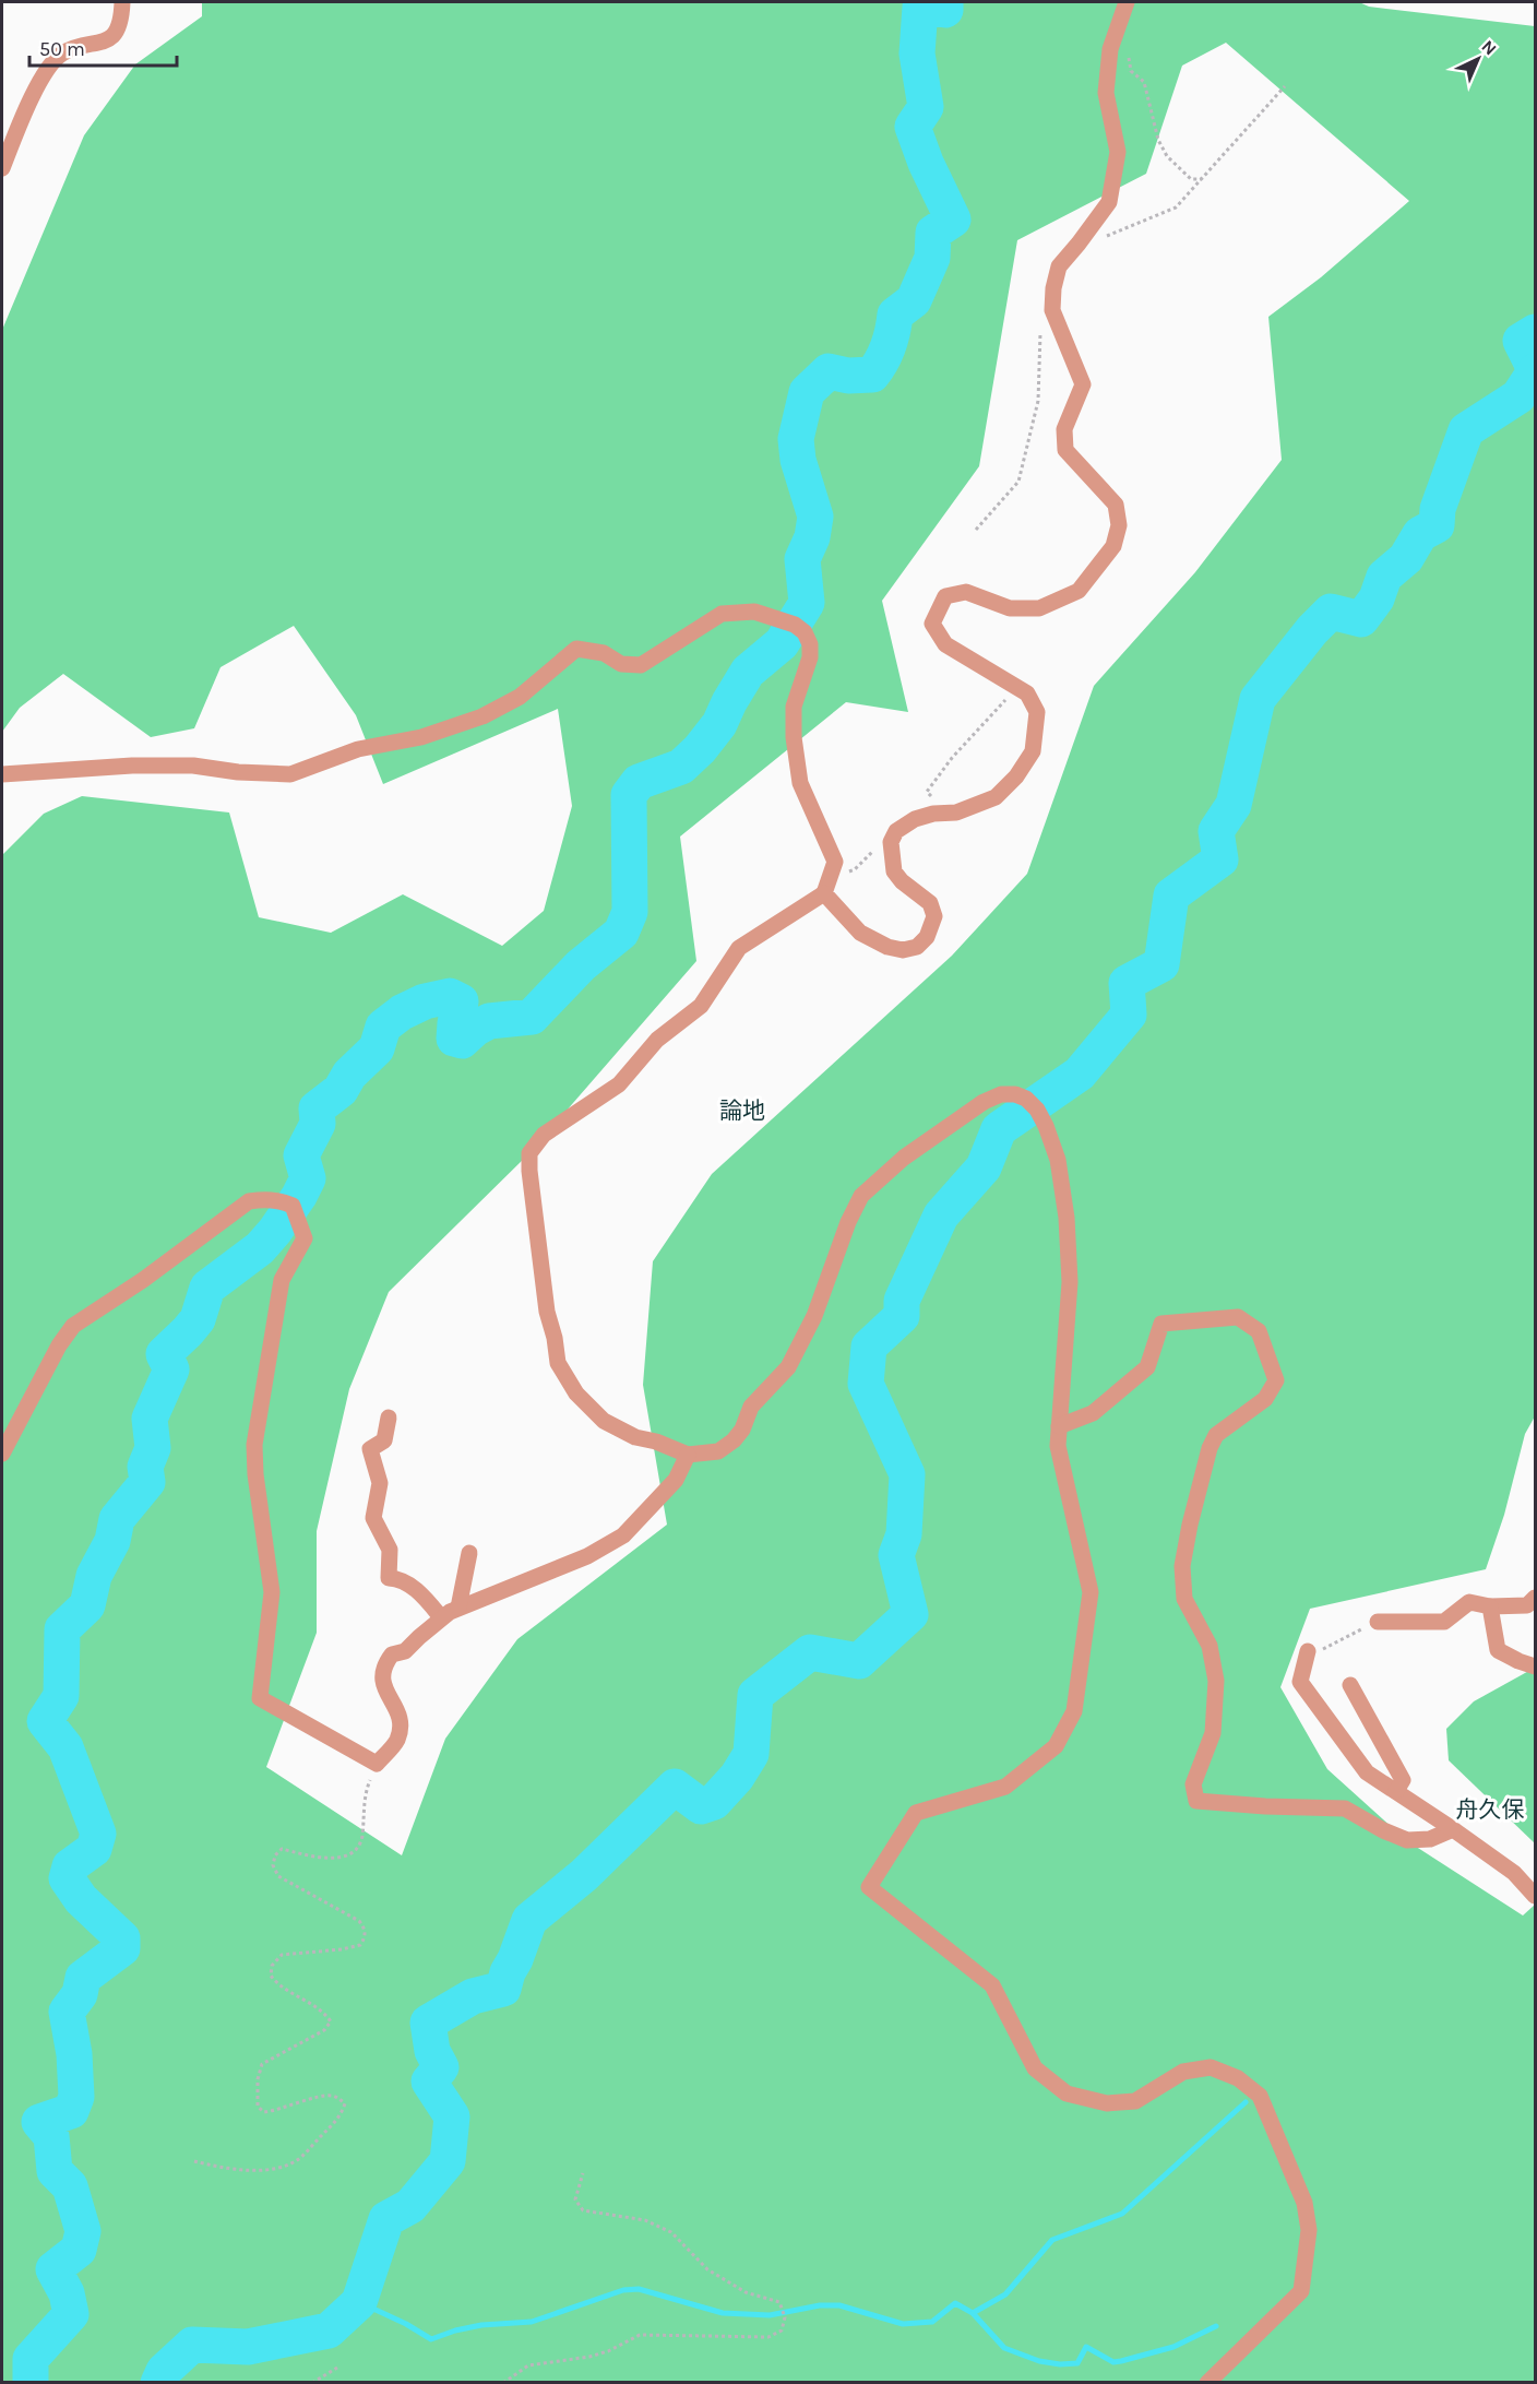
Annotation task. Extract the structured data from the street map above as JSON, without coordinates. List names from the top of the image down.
{
  "districts": ["論地", "舟久保"],
  "scale_bar": "50 m",
  "north": "top right"
}
